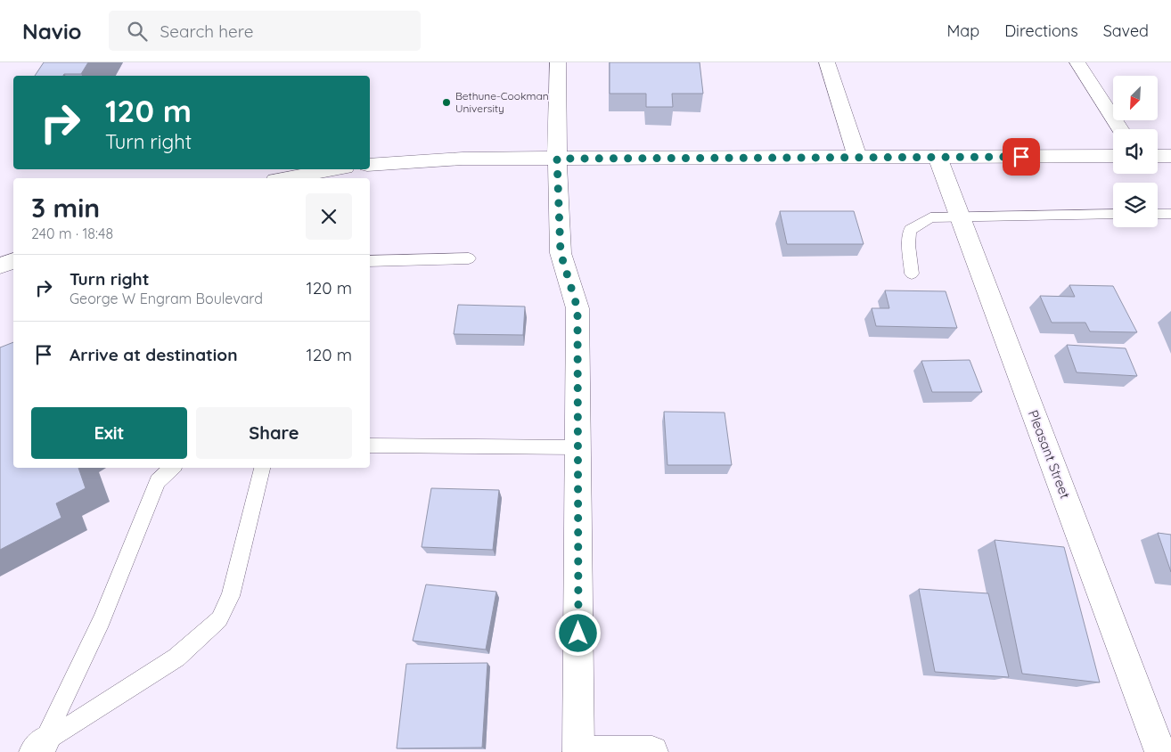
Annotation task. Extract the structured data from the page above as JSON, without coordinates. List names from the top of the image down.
{
  "streets": {
    "street": ["Pleasant Street"]
  },
  "places": ["Bethune-Cookman University"],
  "north": "bottom left",
  "page": {
    "header": "Navio",
    "search": "Search here",
    "nav": ["Map", "Directions", "Saved"],
    "turn": ["120 m", "Turn right"],
    "heading": ["3 min", "240 m · 18:48"],
    "list": [
      {
        "name": "Turn right",
        "note": "George W Engram Boulevard",
        "value": "120 m"
      },
      {
        "name": "Arrive at destination",
        "value": "120 m"
      }
    ],
    "buttons": ["Exit", "Share"]
  }
}
